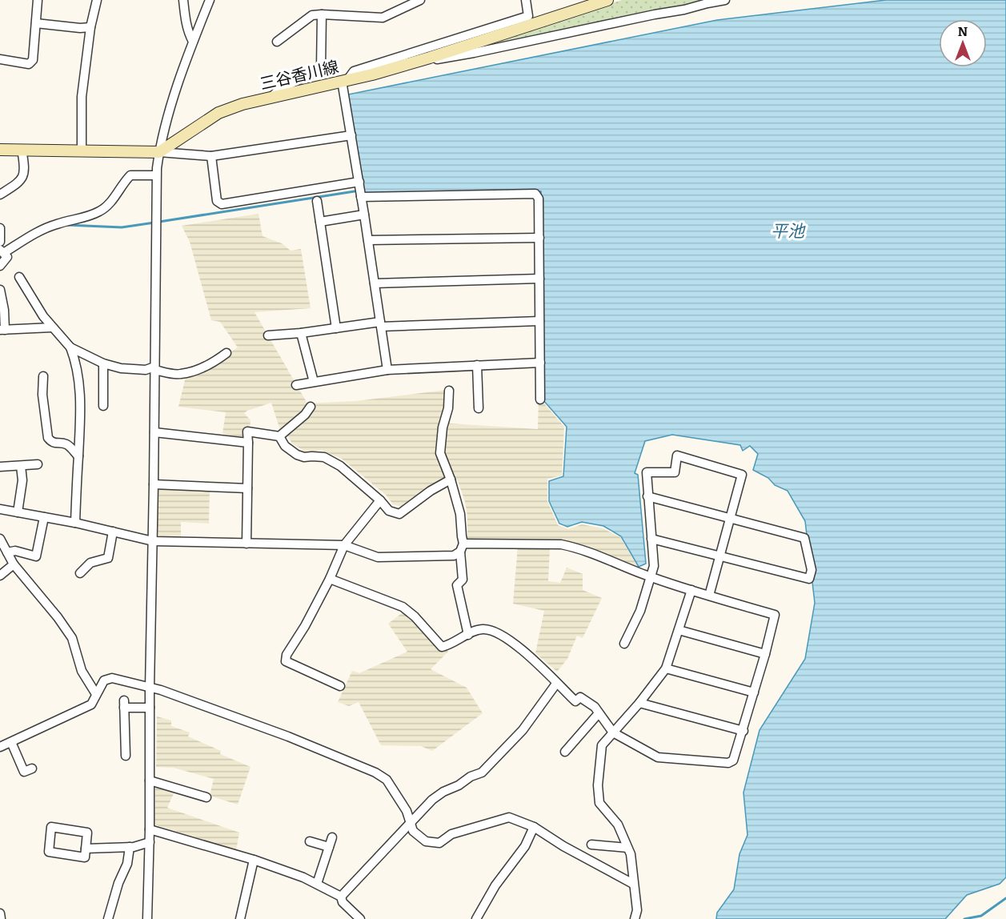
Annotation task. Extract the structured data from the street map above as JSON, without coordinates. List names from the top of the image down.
{
  "streets": {
    "main road": ["三谷香川線"]
  },
  "water": ["平池"],
  "north": "top"
}
